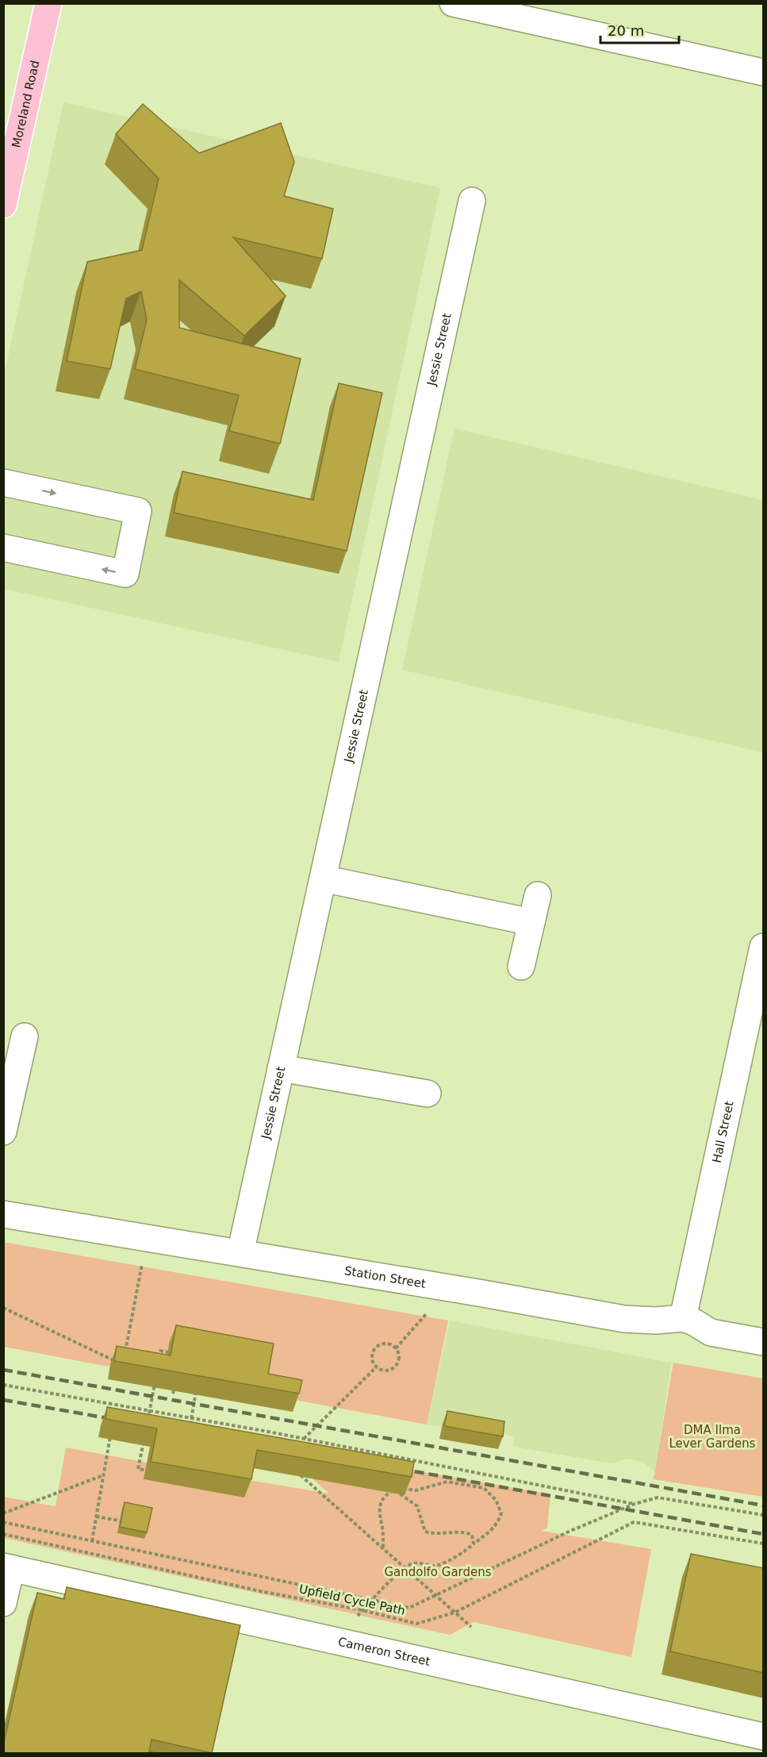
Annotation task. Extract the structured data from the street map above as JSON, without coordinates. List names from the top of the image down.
{
  "streets": {
    "main road": ["Moreland Road"],
    "street": [
      "Jessie Street",
      "Hall Street",
      "Station Street",
      "Cameron Street"
    ],
    "path": ["Upfield Cycle Path"]
  },
  "crossings": [
    ["Jessie Street", "Station Street"],
    ["Hall Street", "Station Street"]
  ],
  "parks": ["DMA Ilma Lever Gardens", "Gandolfo Gardens"],
  "scale_bar": "20 m"
}
